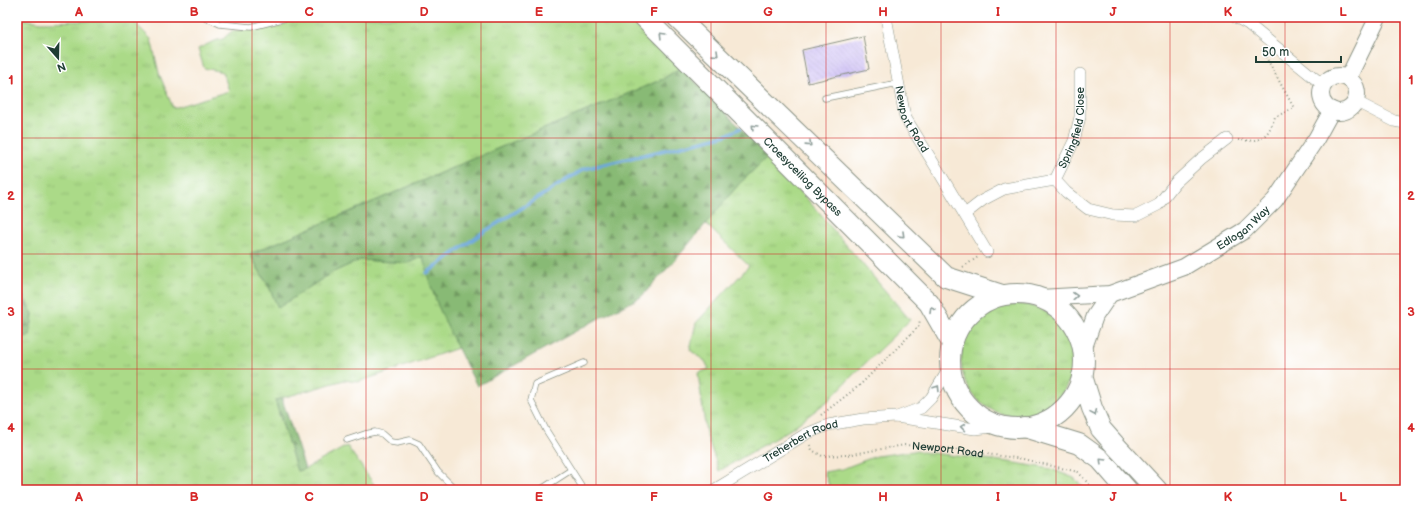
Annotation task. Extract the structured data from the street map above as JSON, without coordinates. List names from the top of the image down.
{
  "streets": {
    "highway": ["Croesyceiliog Bypass"],
    "street": [
      "Newport Road",
      "Springfield Close",
      "Edlogan Way",
      "Treherbert Road"
    ]
  },
  "crossings": [
    ["Newport Road", "Springfield Close"],
    ["Newport Road", "Treherbert Road"],
    ["Croesyceiliog Bypass", "Edlogan Way"],
    ["Croesyceiliog Bypass", "Treherbert Road"],
    ["Edlogan Way", "Treherbert Road"]
  ],
  "scale_bar": "50 m",
  "north": "bottom",
  "grid": {
    "columns": [
      "A",
      "B",
      "C",
      "D",
      "E",
      "F",
      "G",
      "H",
      "I",
      "J",
      "K",
      "L"
    ],
    "rows": [
      "1",
      "2",
      "3",
      "4"
    ]
  }
}
